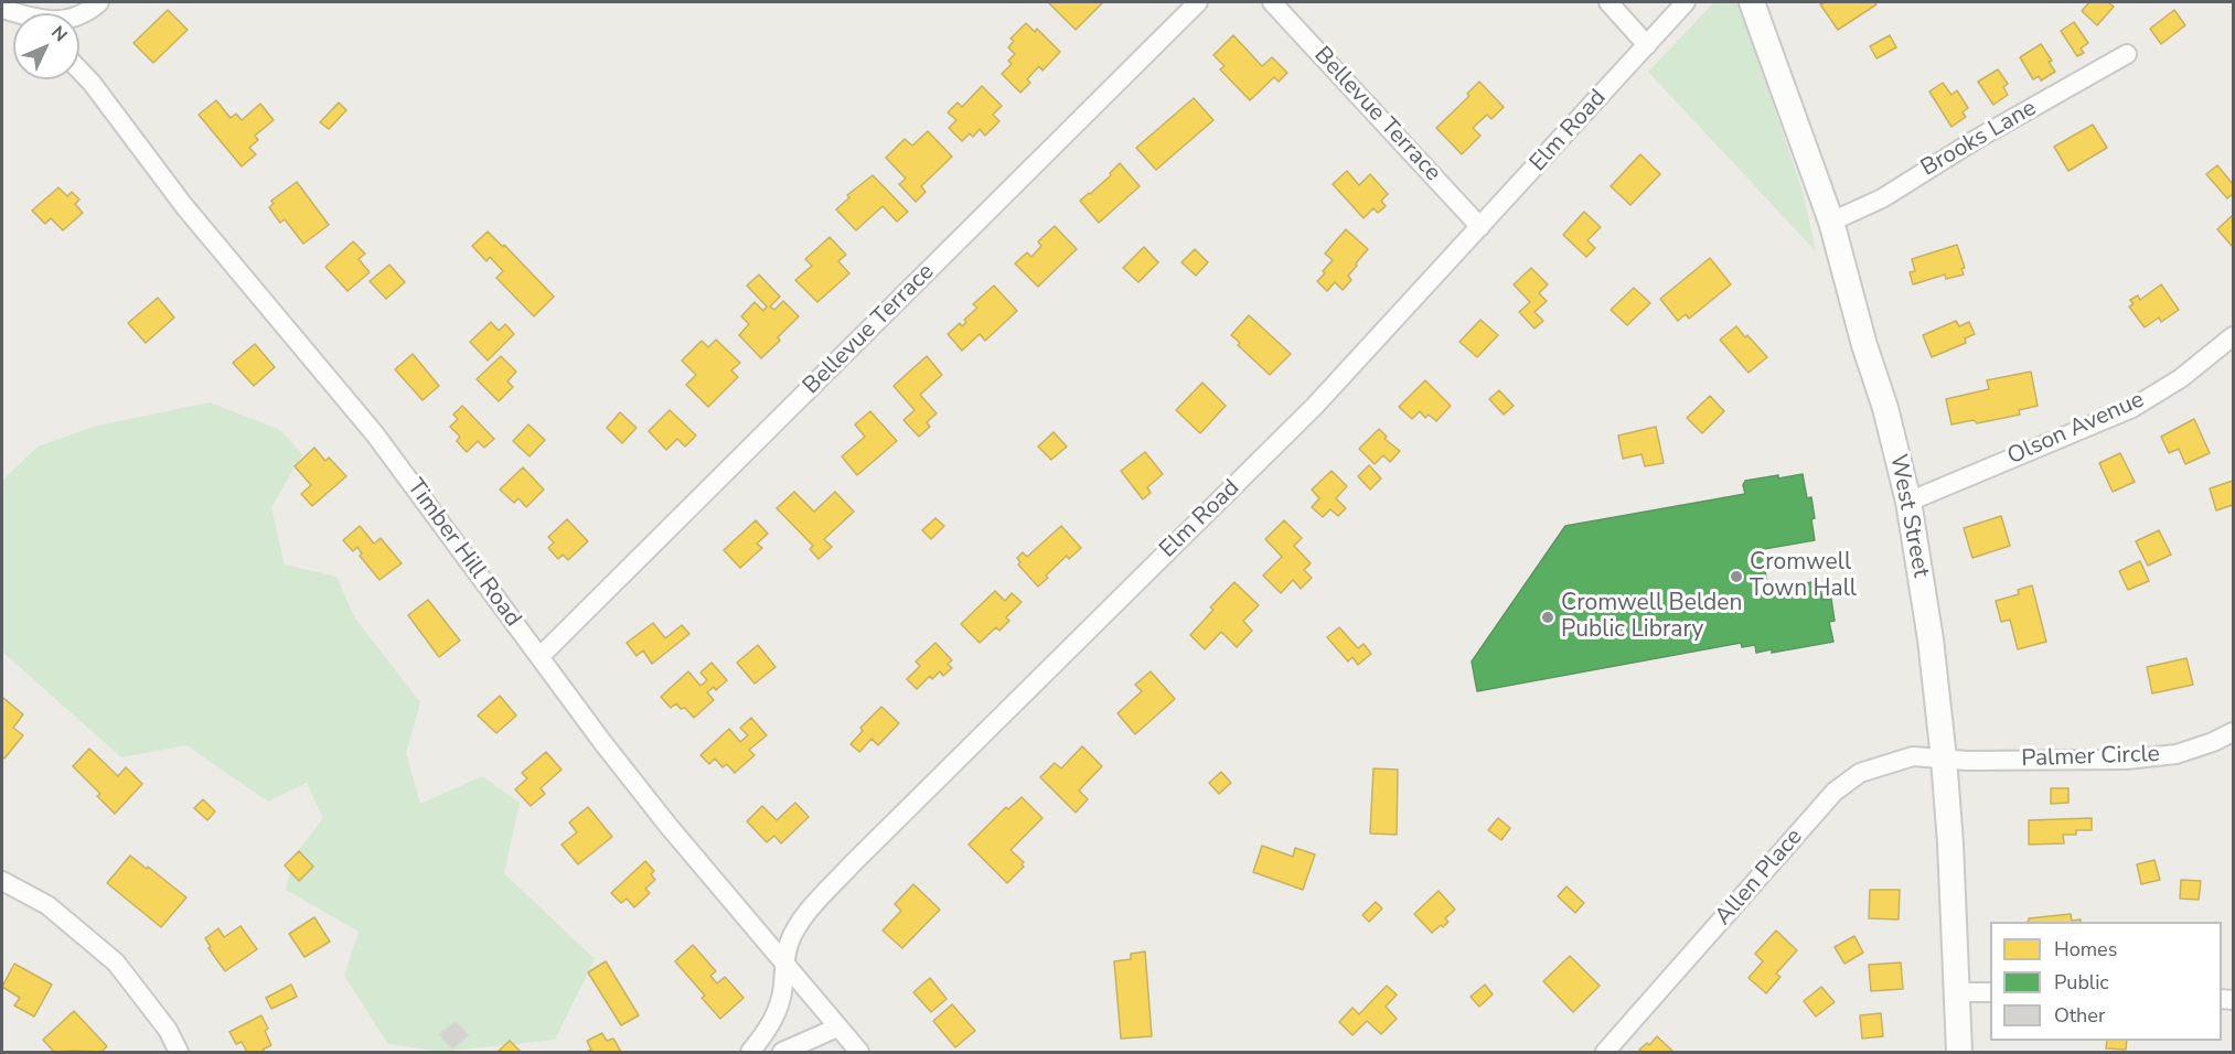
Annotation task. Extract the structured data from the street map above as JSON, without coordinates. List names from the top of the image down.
{
  "streets": {
    "main road": ["West Street"],
    "street": [
      "Bellevue Terrace",
      "Elm Road",
      "Brooks Lane",
      "Olson Avenue",
      "Timber Hill Road",
      "Palmer Circle",
      "Allen Place"
    ]
  },
  "crossings": [
    ["Bellevue Terrace", "Elm Road"],
    ["Bellevue Terrace", "Timber Hill Road"],
    ["Elm Road", "Timber Hill Road"],
    ["Brooks Lane", "West Street"],
    ["Olson Avenue", "West Street"],
    ["West Street", "Palmer Circle"],
    ["West Street", "Allen Place"],
    ["Palmer Circle", "Allen Place"]
  ],
  "places": ["Cromwell Town Hall", "Cromwell Belden Public Library"],
  "legend": ["Homes", "Public", "Other"],
  "north": "top right"
}
